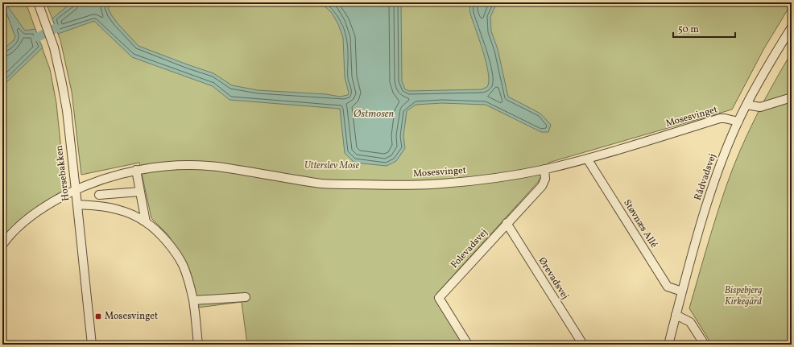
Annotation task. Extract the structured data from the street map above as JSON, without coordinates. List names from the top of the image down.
{
  "streets": {
    "street": [
      "Mosesvinget",
      "Horsebakken",
      "Rådvadsvej",
      "Støvnæs Allé",
      "Folevadsvej",
      "Ørevadsvej"
    ]
  },
  "crossings": [
    ["Mosesvinget", "Horsebakken"],
    ["Mosesvinget", "Rådvadsvej"],
    ["Mosesvinget", "Støvnæs Allé"],
    ["Mosesvinget", "Folevadsvej"],
    ["Rådvadsvej", "Støvnæs Allé"],
    ["Folevadsvej", "Ørevadsvej"]
  ],
  "water": ["Østmosen"],
  "parks": ["Utterslev Mose", "Bispebjerg Kirkegård"],
  "places": {
    "transit": ["Mosesvinget"]
  },
  "scale_bar": "50 m"
}
